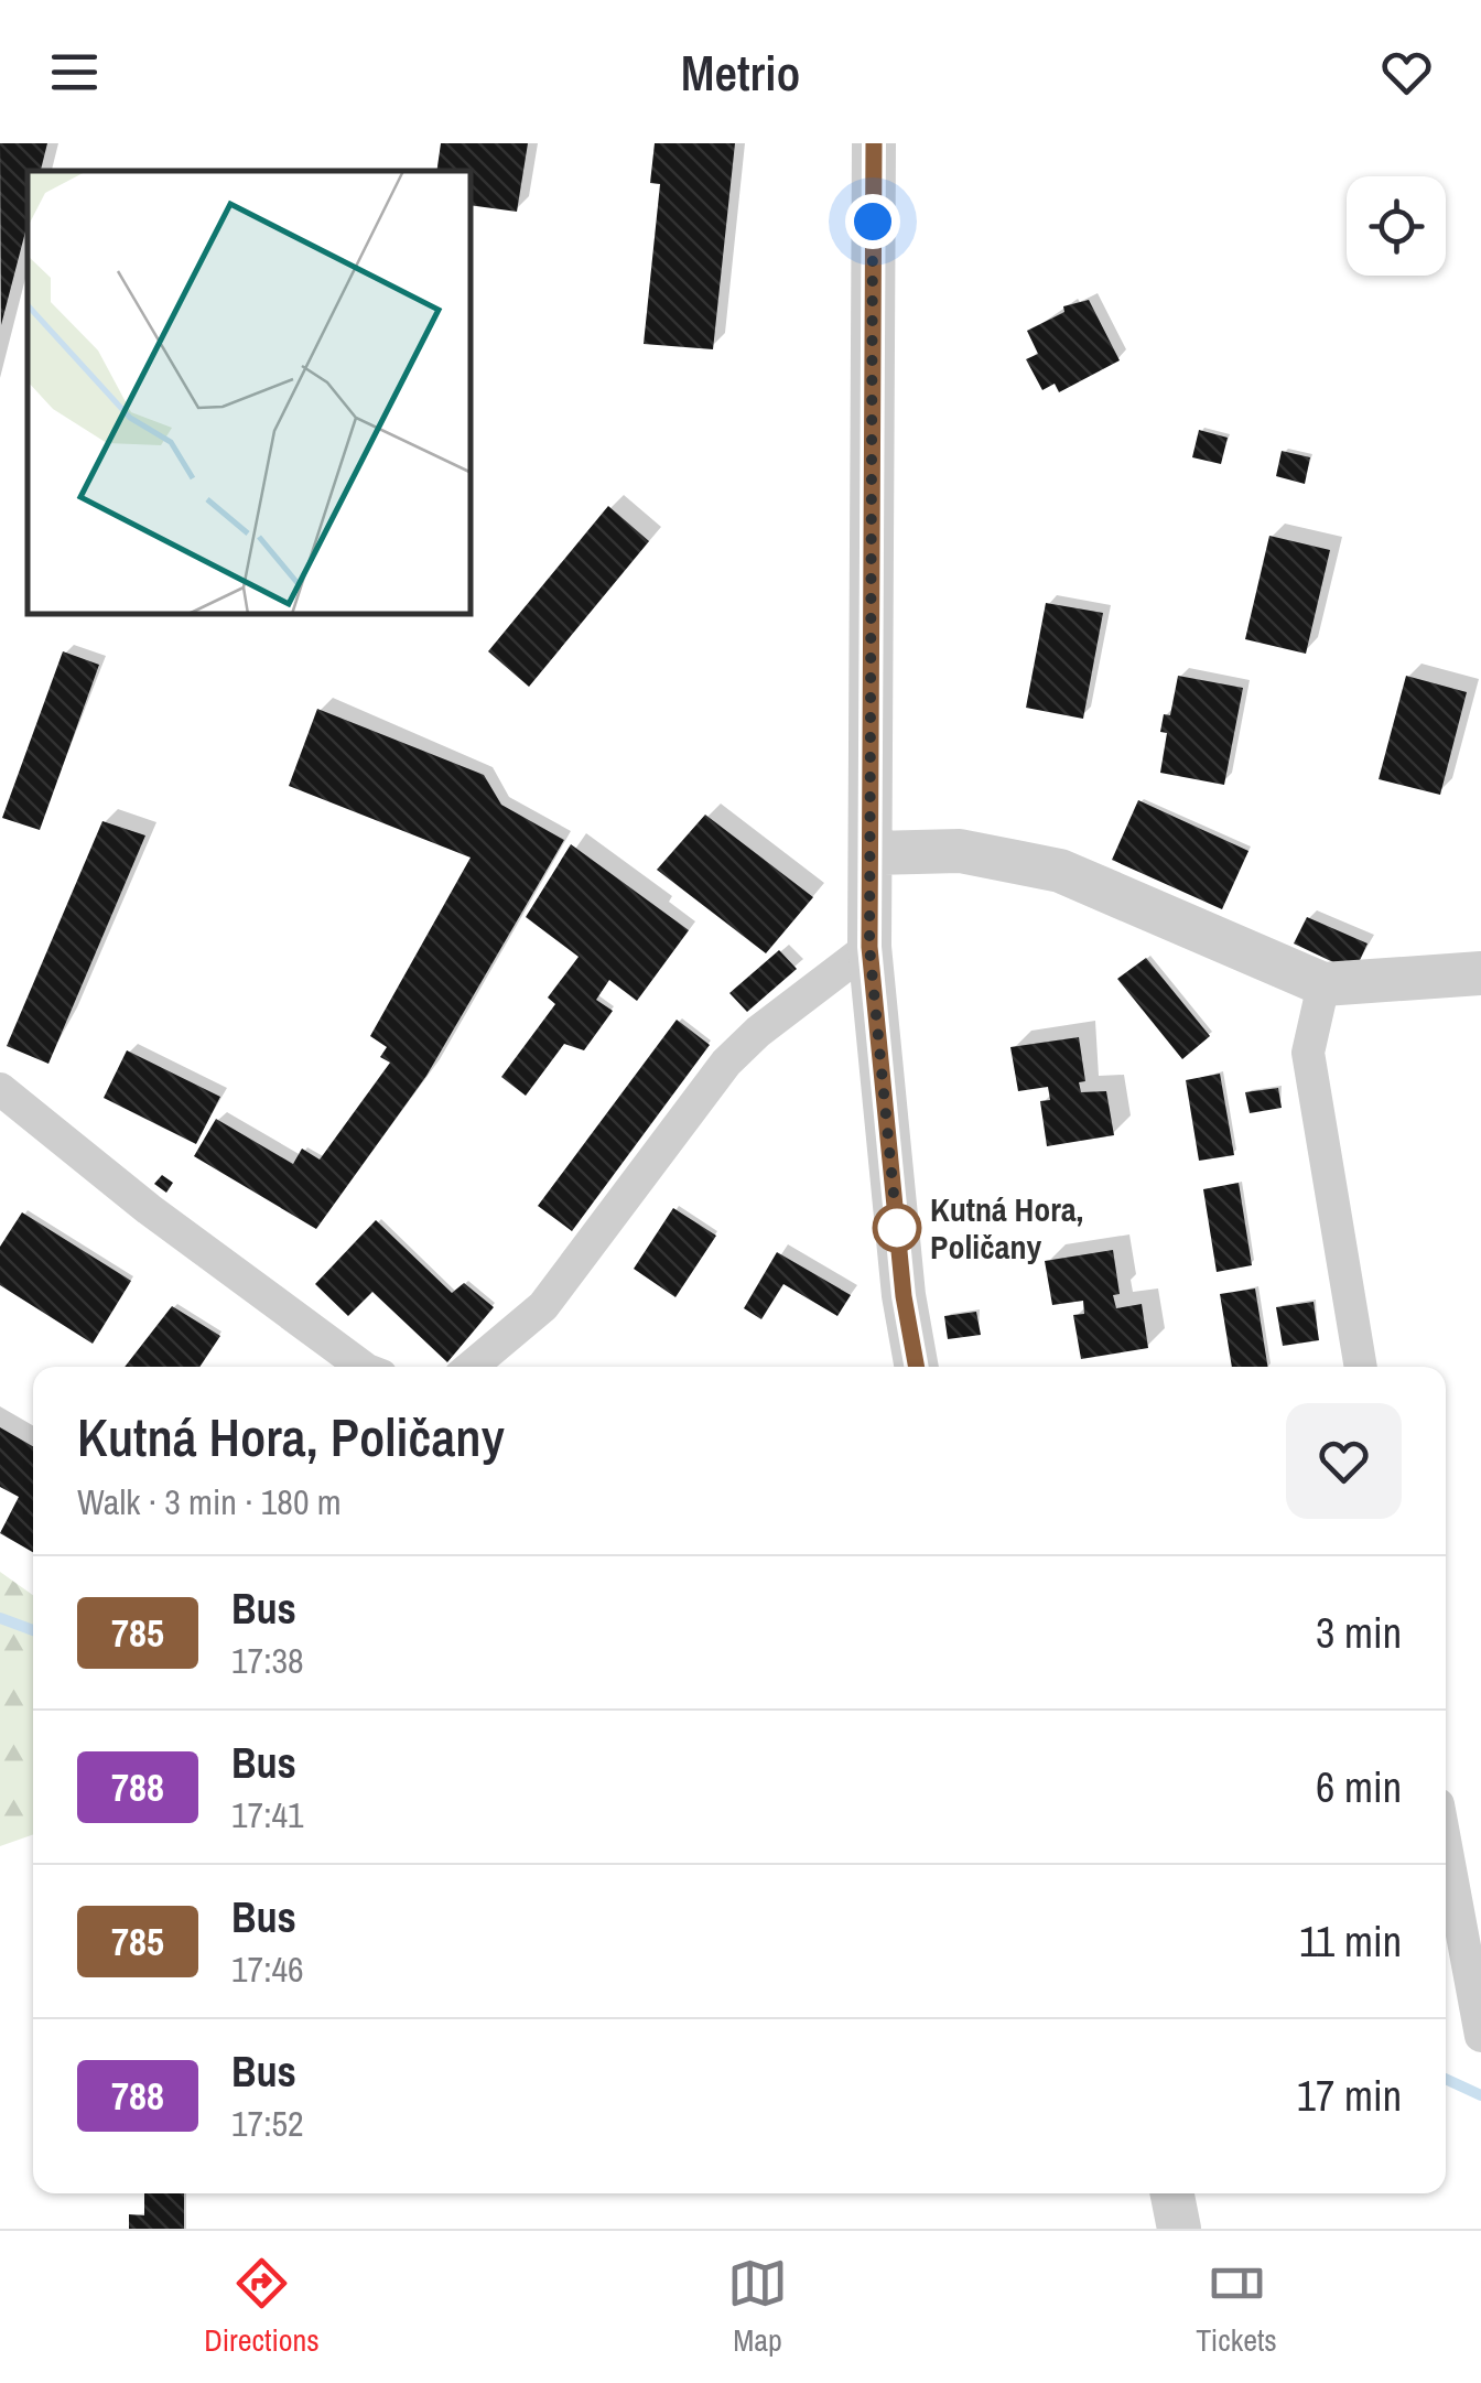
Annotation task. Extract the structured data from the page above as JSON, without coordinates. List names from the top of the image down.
{
  "places": ["Kutná Hora, Poličany"],
  "lines": ["bus line 785"],
  "page": {
    "header": "Metrio",
    "heading": ["Kutná Hora, Poličany", "Walk · 3 min · 180 m"],
    "list": [
      {
        "mark": "785",
        "name": "Bus",
        "note": "17:38",
        "value": "3 min"
      },
      {
        "mark": "788",
        "name": "Bus",
        "note": "17:41",
        "value": "6 min"
      },
      {
        "mark": "785",
        "name": "Bus",
        "note": "17:46",
        "value": "11 min"
      },
      {
        "mark": "788",
        "name": "Bus",
        "note": "17:52",
        "value": "17 min"
      }
    ],
    "tabs": ["Directions", "Map", "Tickets"]
  }
}
